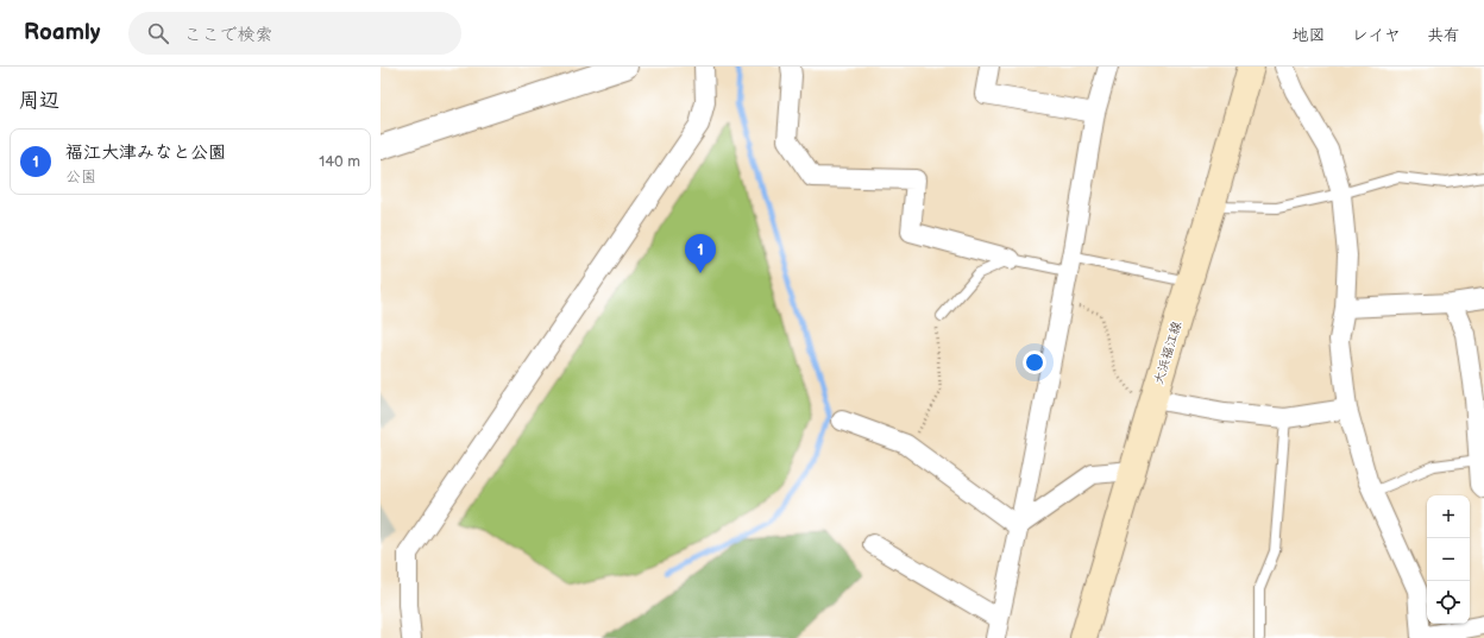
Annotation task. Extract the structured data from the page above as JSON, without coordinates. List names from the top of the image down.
{
  "streets": {
    "main road": ["大浜福江線"]
  },
  "page": {
    "header": "Roamly",
    "search": "ここで検索",
    "nav": ["地図", "レイヤ", "共有"],
    "heading": "周辺",
    "list": [
      {
        "mark": "1",
        "name": "福江大津みなと公園",
        "note": "公園",
        "value": "140 m"
      }
    ],
    "pins": "1",
    "map_buttons": ["+", "−"]
  }
}
